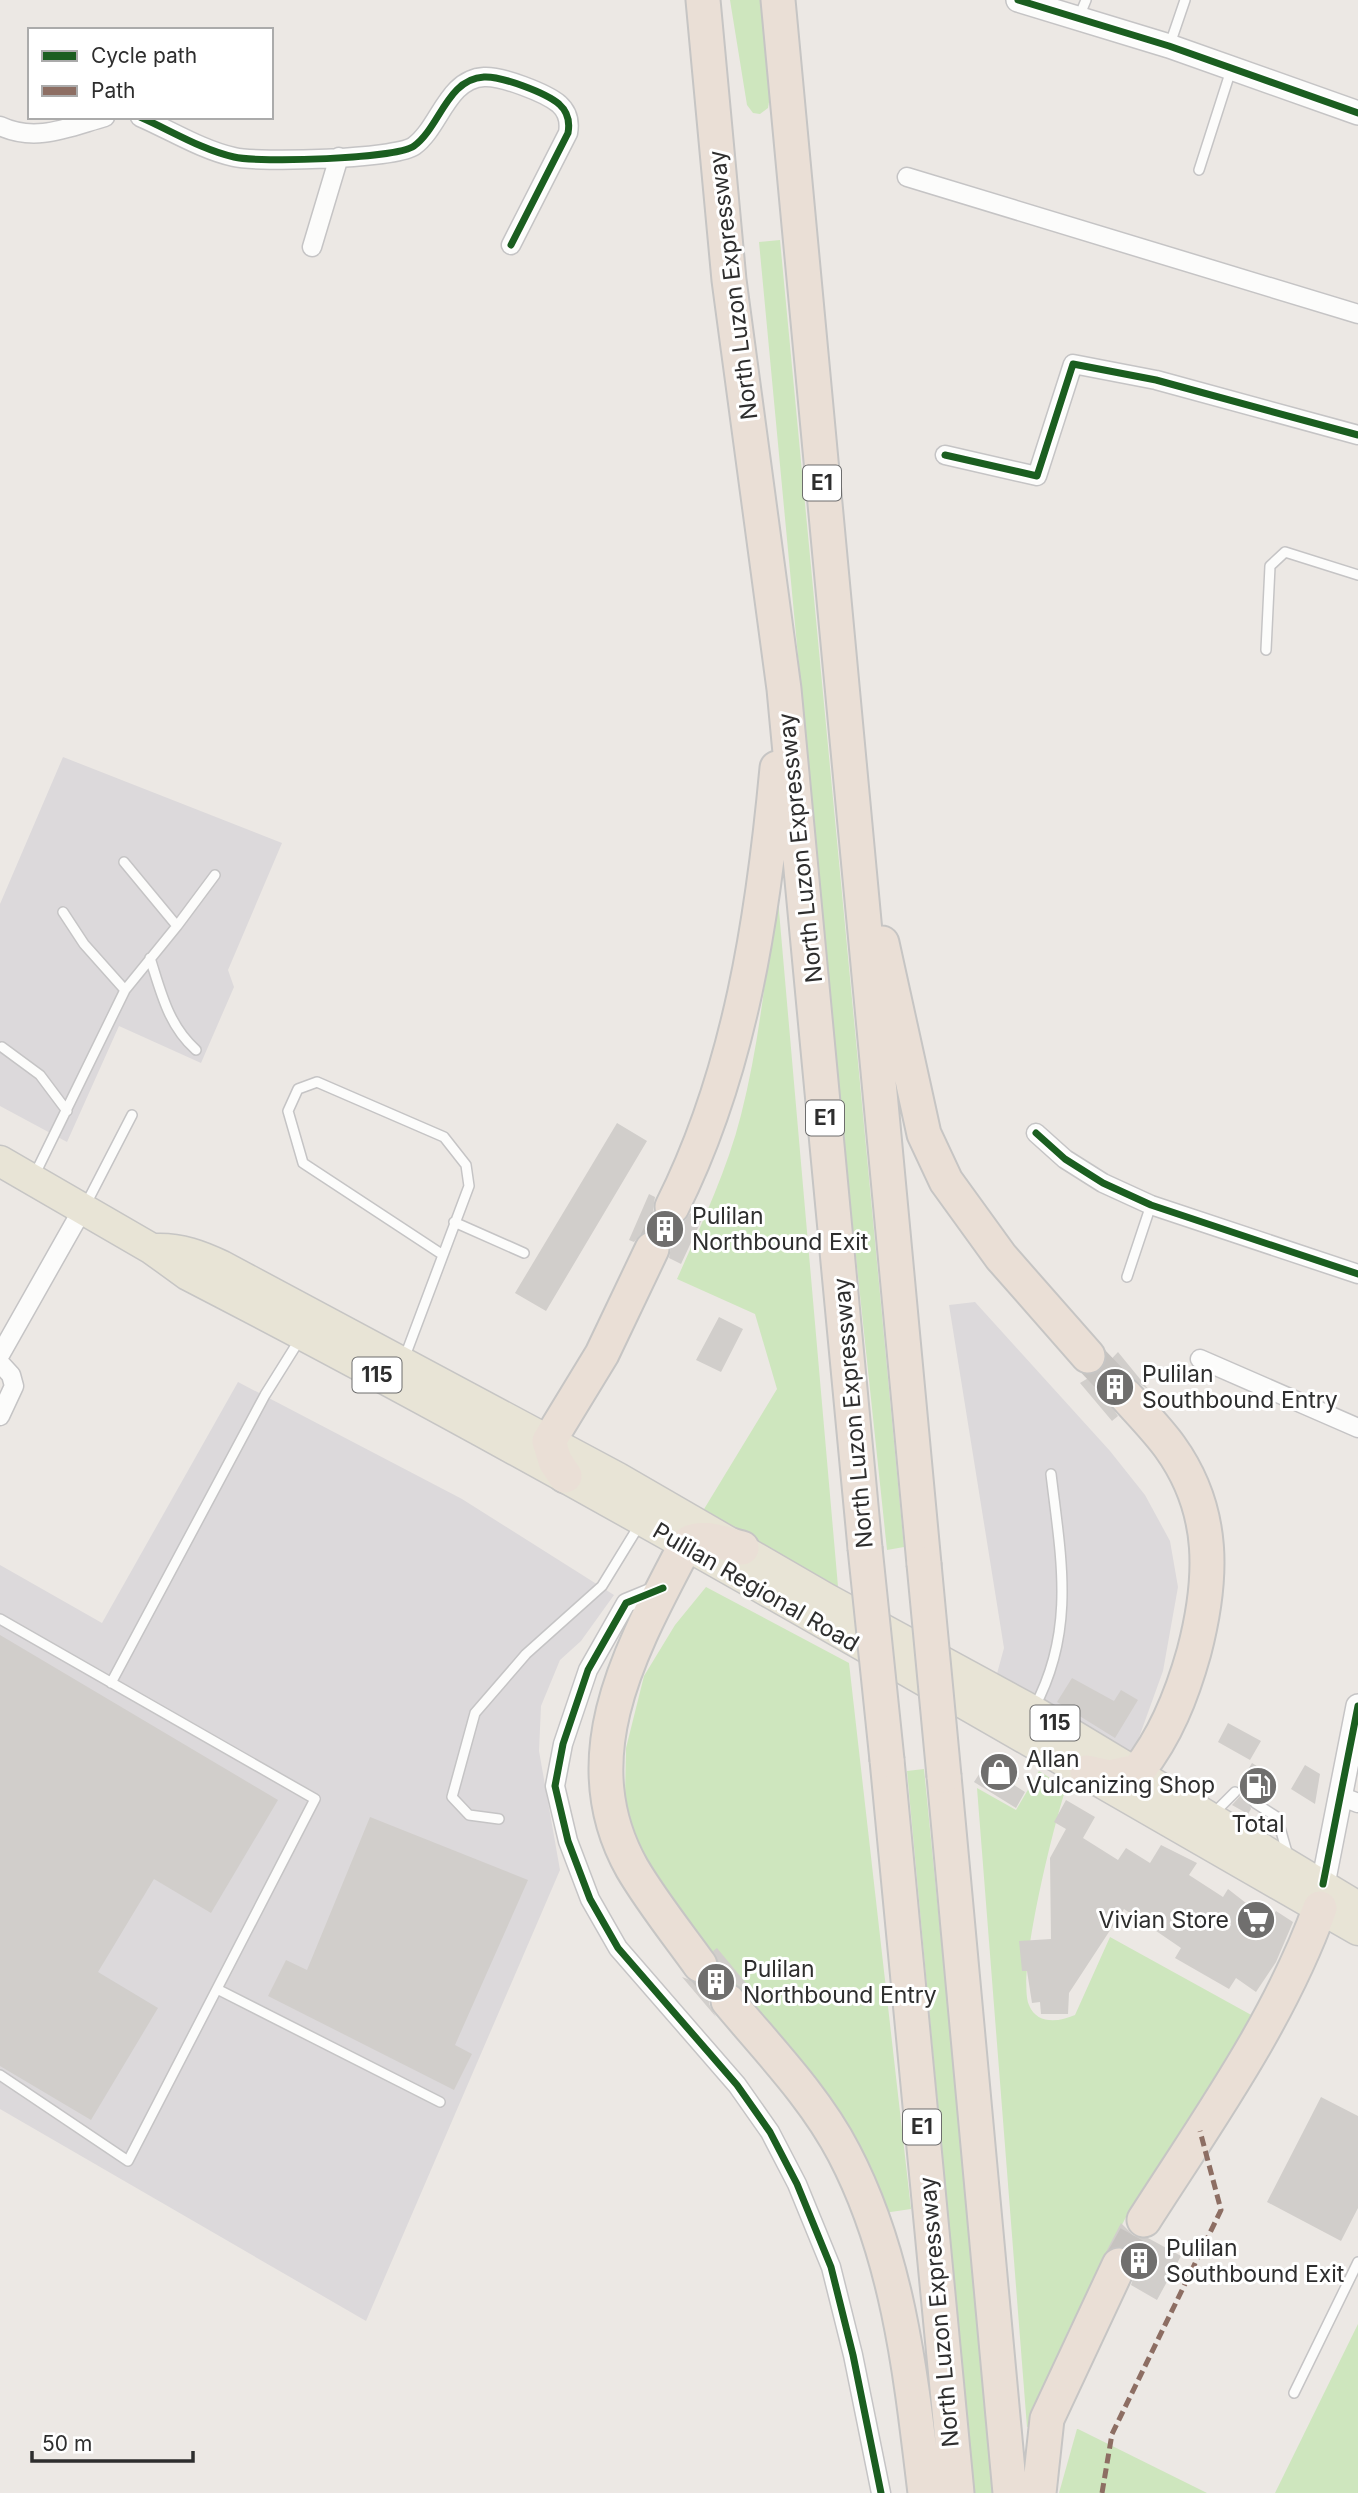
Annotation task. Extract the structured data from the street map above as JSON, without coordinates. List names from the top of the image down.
{
  "streets": {
    "highway": ["North Luzon Expressway", "E1"],
    "main road": ["115", "Pulilan Regional Road"]
  },
  "places": {
    "building": [
      "Pulilan Northbound Exit",
      "Pulilan Southbound Entry",
      "Pulilan Northbound Entry",
      "Pulilan Southbound Exit"
    ],
    "shop": ["Allan Vulcanizing Shop"],
    "fuel station": ["Total"],
    "supermarket": ["Vivian Store"]
  },
  "legend": ["Cycle path", "Path"],
  "scale_bar": "50 m"
}
